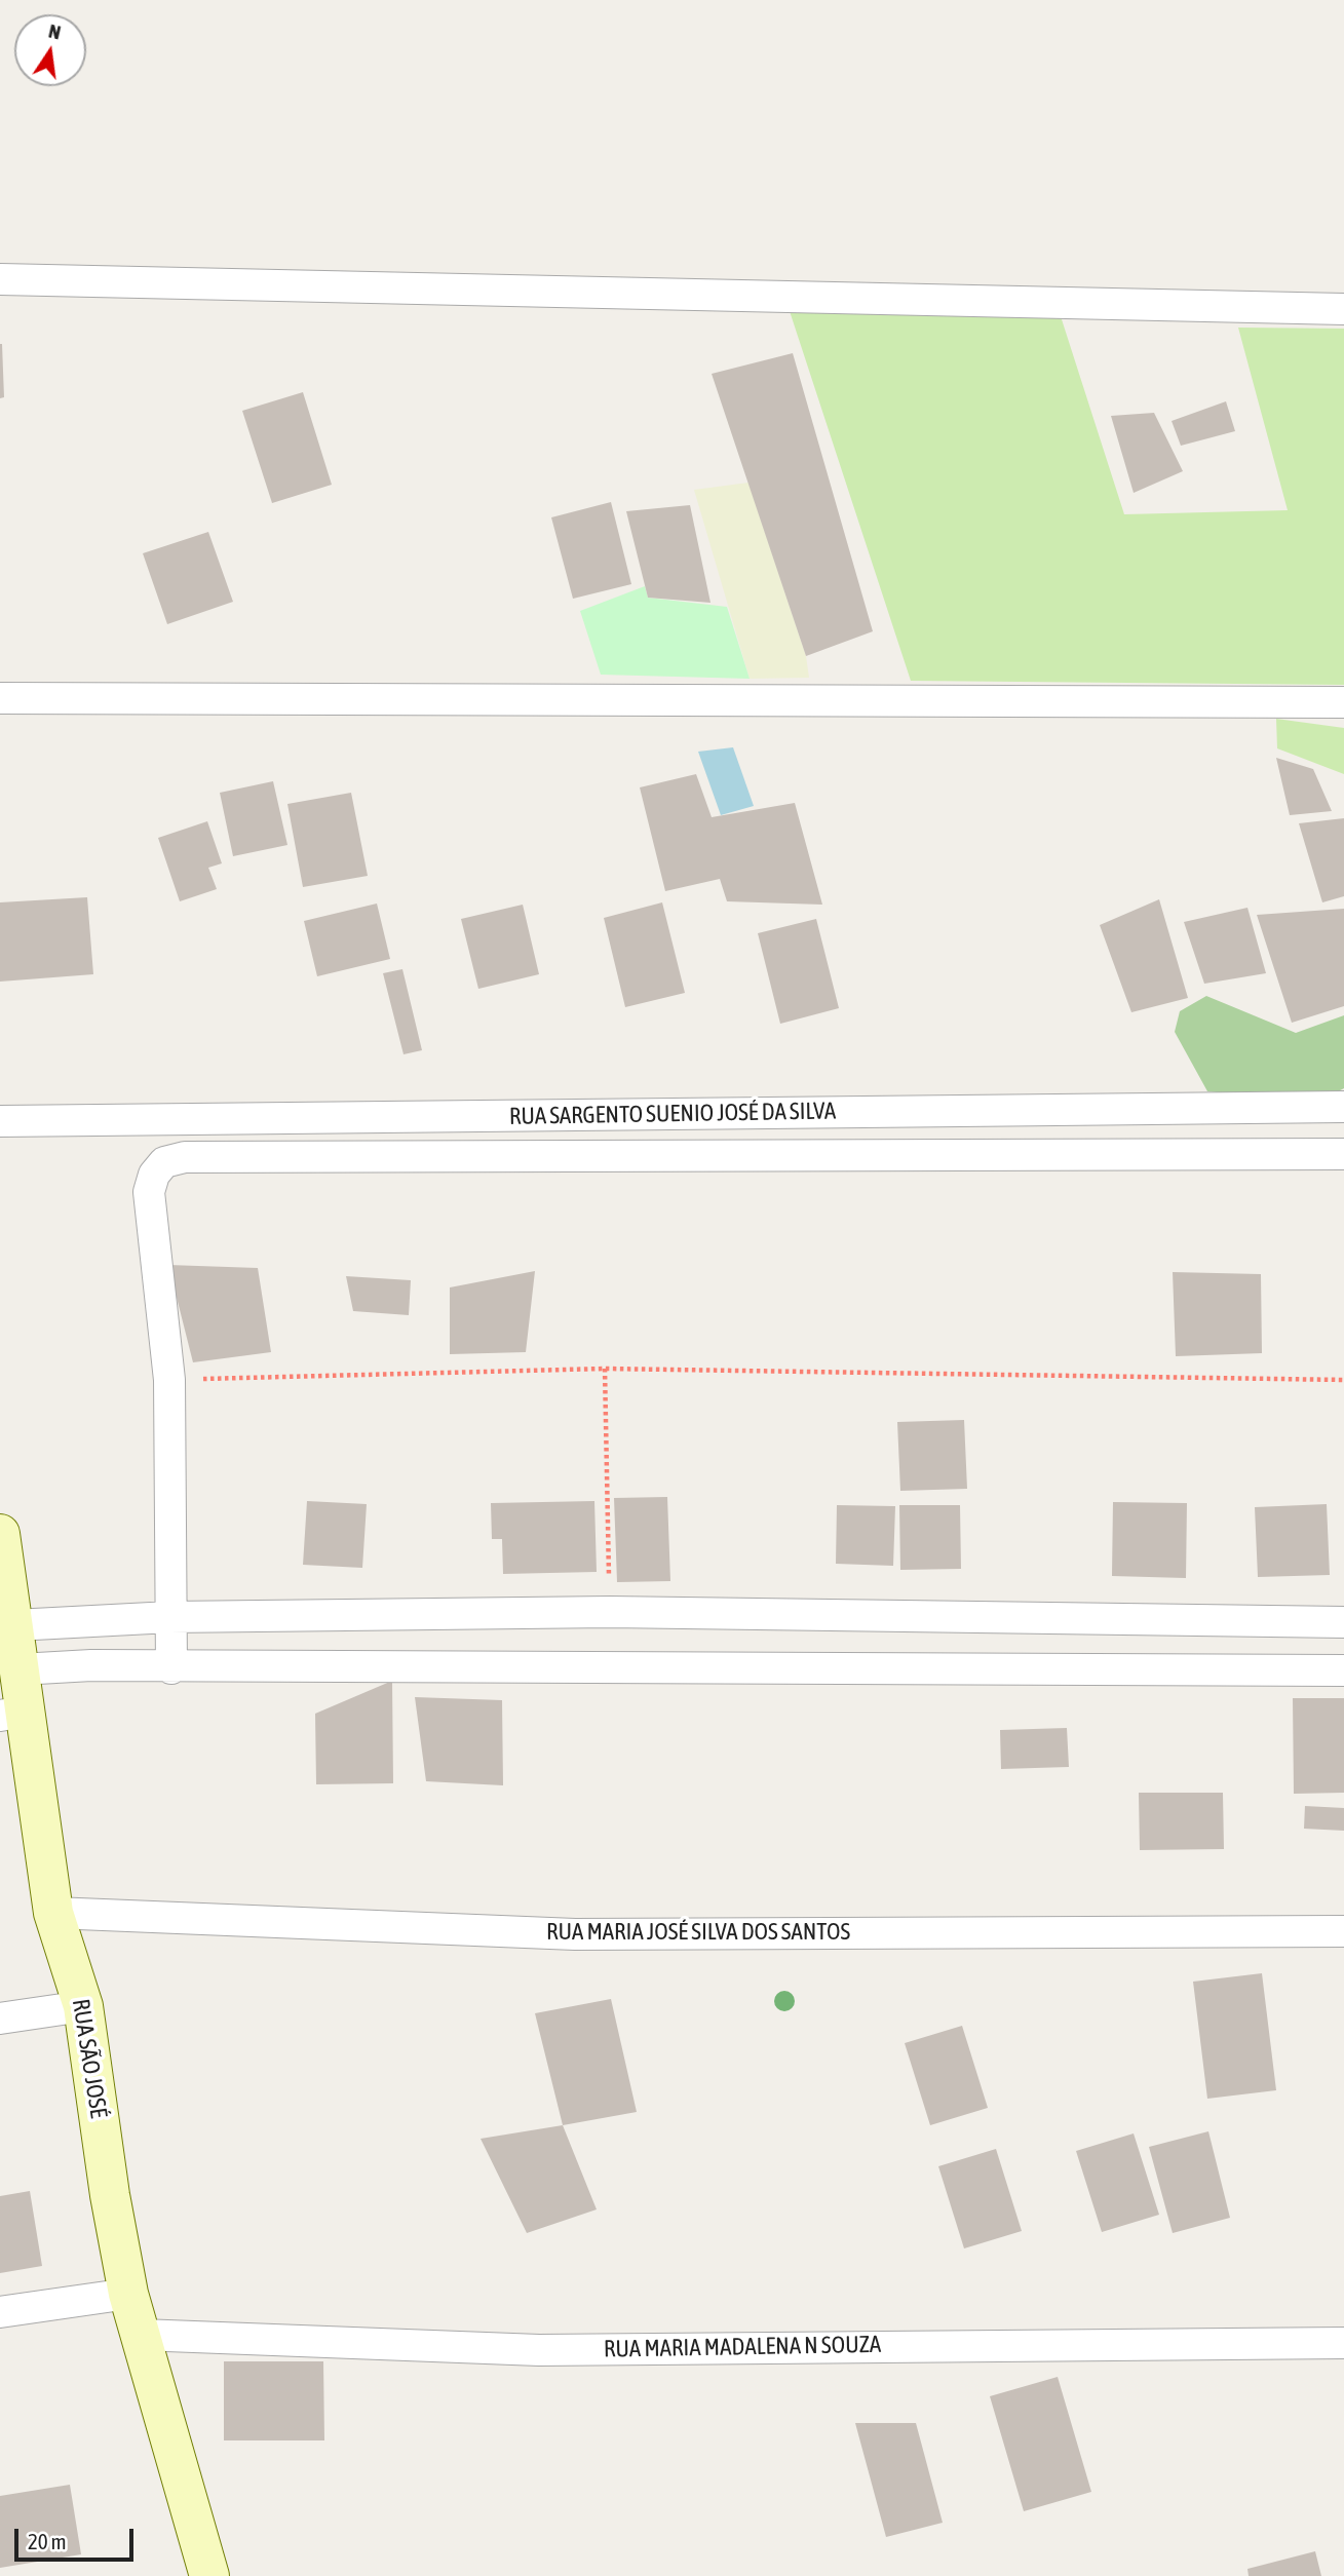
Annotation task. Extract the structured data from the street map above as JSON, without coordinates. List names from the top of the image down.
{
  "streets": {
    "main road": ["RUA SÃO JOSÉ"],
    "street": ["RUA SARGENTO SUENIO JOSÉ DA SILVA", "RUA MARIA JOSÉ SILVA DOS SANTOS", "RUA MARIA MADALENA N SOUZA"]
  },
  "crossings": [
    ["RUA MARIA JOSÉ SILVA DOS SANTOS", "RUA SÃO JOSÉ"],
    ["RUA SÃO JOSÉ", "RUA MARIA MADALENA N SOUZA"]
  ],
  "scale_bar": "20 m",
  "north": "top"
}
